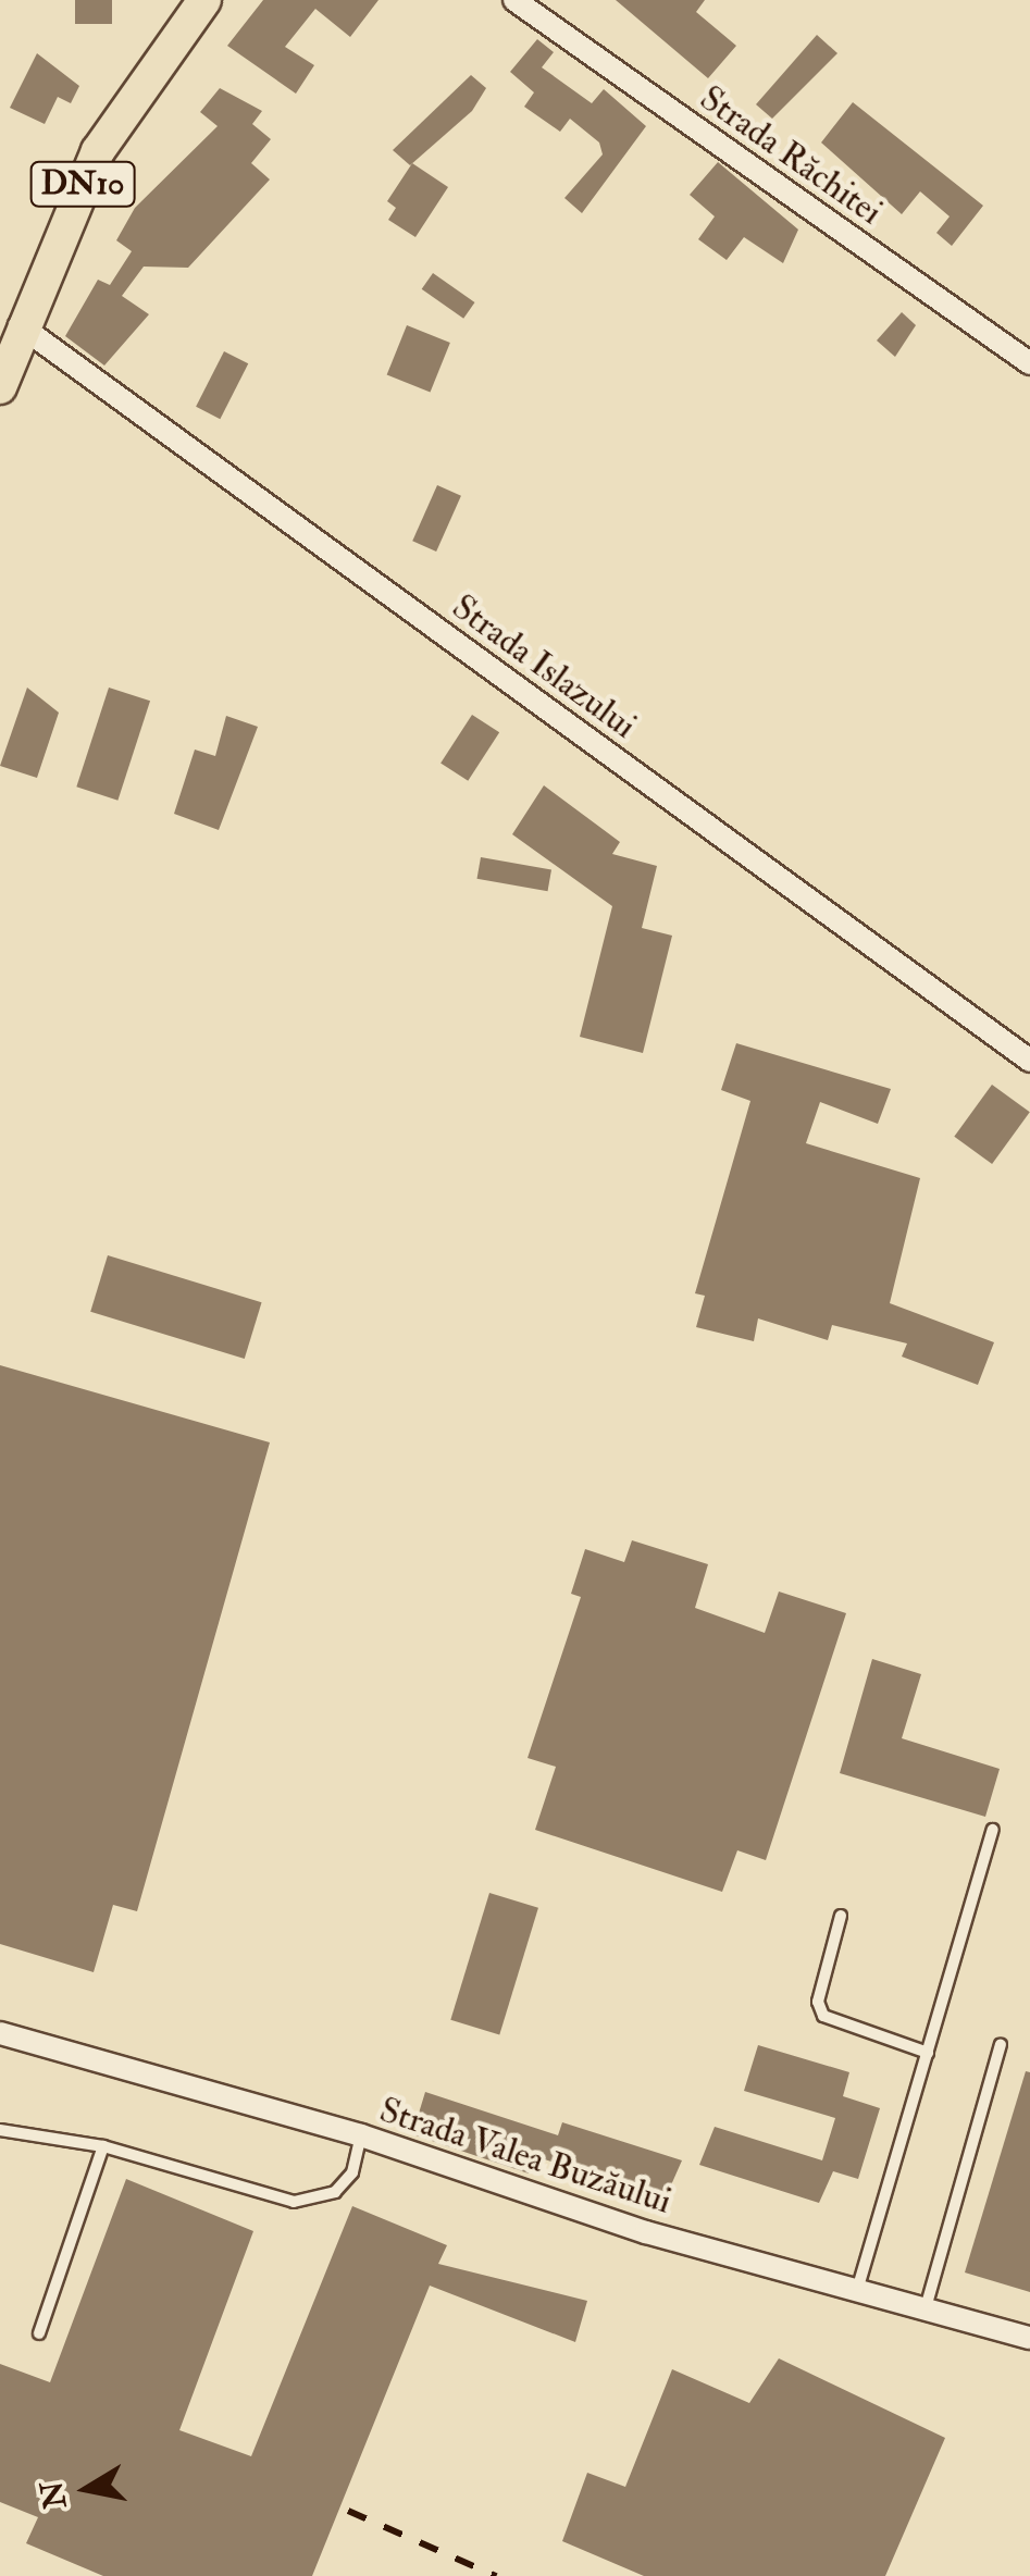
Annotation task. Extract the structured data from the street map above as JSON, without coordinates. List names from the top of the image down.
{
  "streets": {
    "main road": ["DN10"],
    "street": ["Strada Răchitei", "Strada Islazului", "Strada Valea Buzăului"]
  },
  "crossings": [
    ["DN10", "Strada Islazului"]
  ],
  "north": "left"
}
